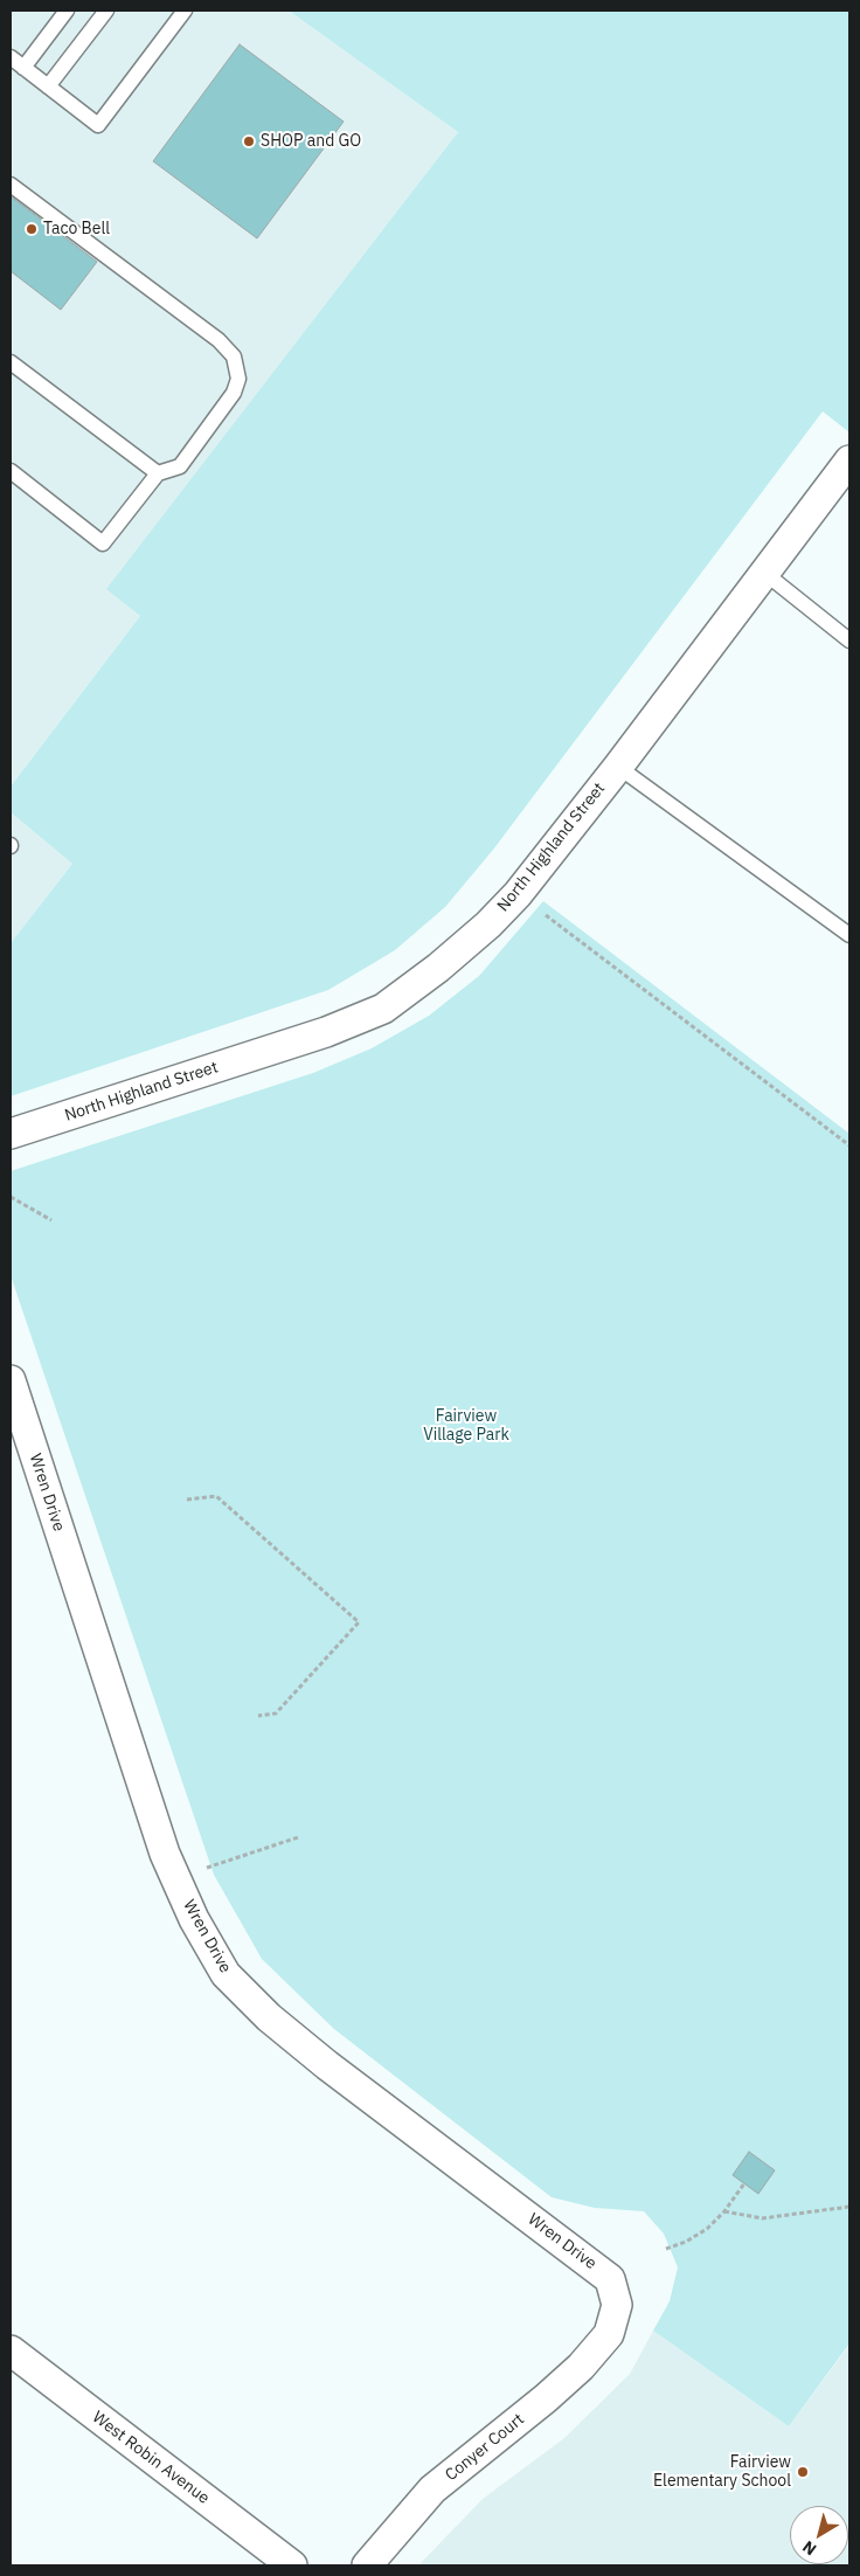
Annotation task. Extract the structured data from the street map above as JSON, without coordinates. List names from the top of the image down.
{
  "streets": {
    "street": [
      "North Highland Street",
      "Wren Drive",
      "Conyer Court",
      "West Robin Avenue"
    ]
  },
  "crossings": [
    ["Wren Drive", "Conyer Court"]
  ],
  "parks": ["Fairview Village Park"],
  "places": ["SHOP and GO", "Taco Bell", "Fairview Elementary School"],
  "north": "bottom left"
}
